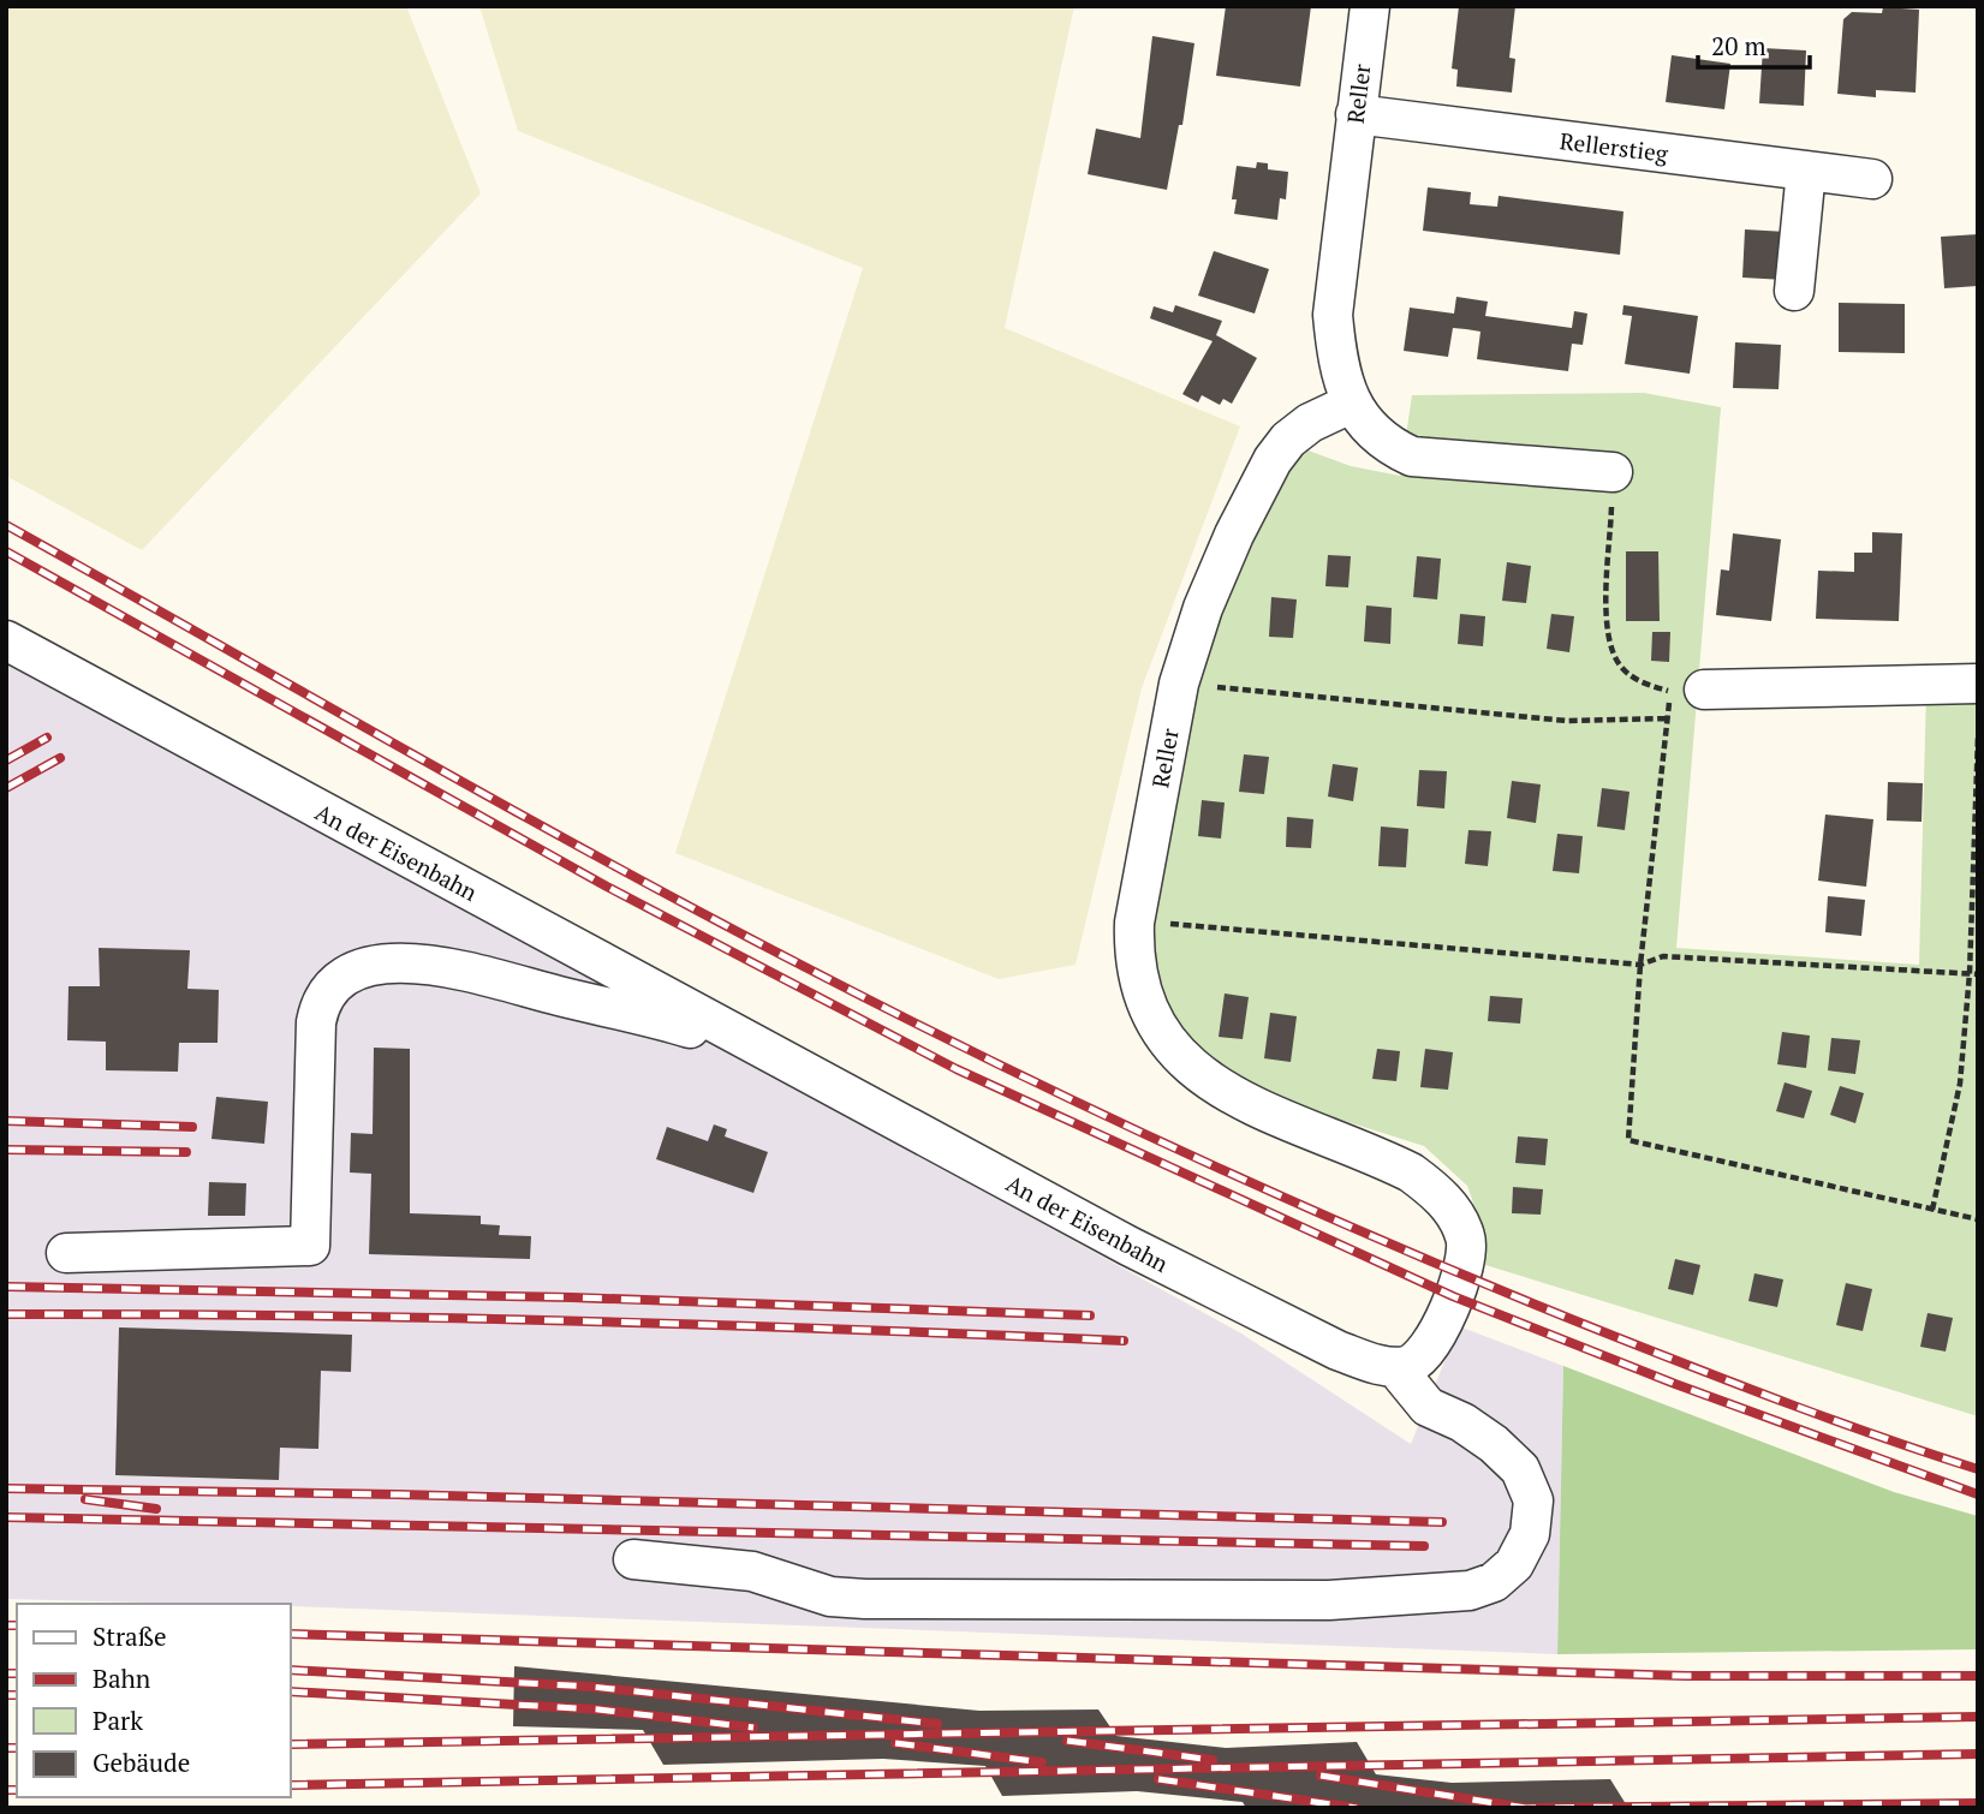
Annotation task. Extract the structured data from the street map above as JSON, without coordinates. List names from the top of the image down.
{
  "streets": {
    "street": ["Reller", "Rellerstieg", "An der Eisenbahn"]
  },
  "crossings": [
    ["Reller", "Rellerstieg"],
    ["Reller", "An der Eisenbahn"]
  ],
  "legend": [
    "Straße",
    "Bahn",
    "Park",
    "Gebäude"
  ],
  "scale_bar": "20 m"
}
